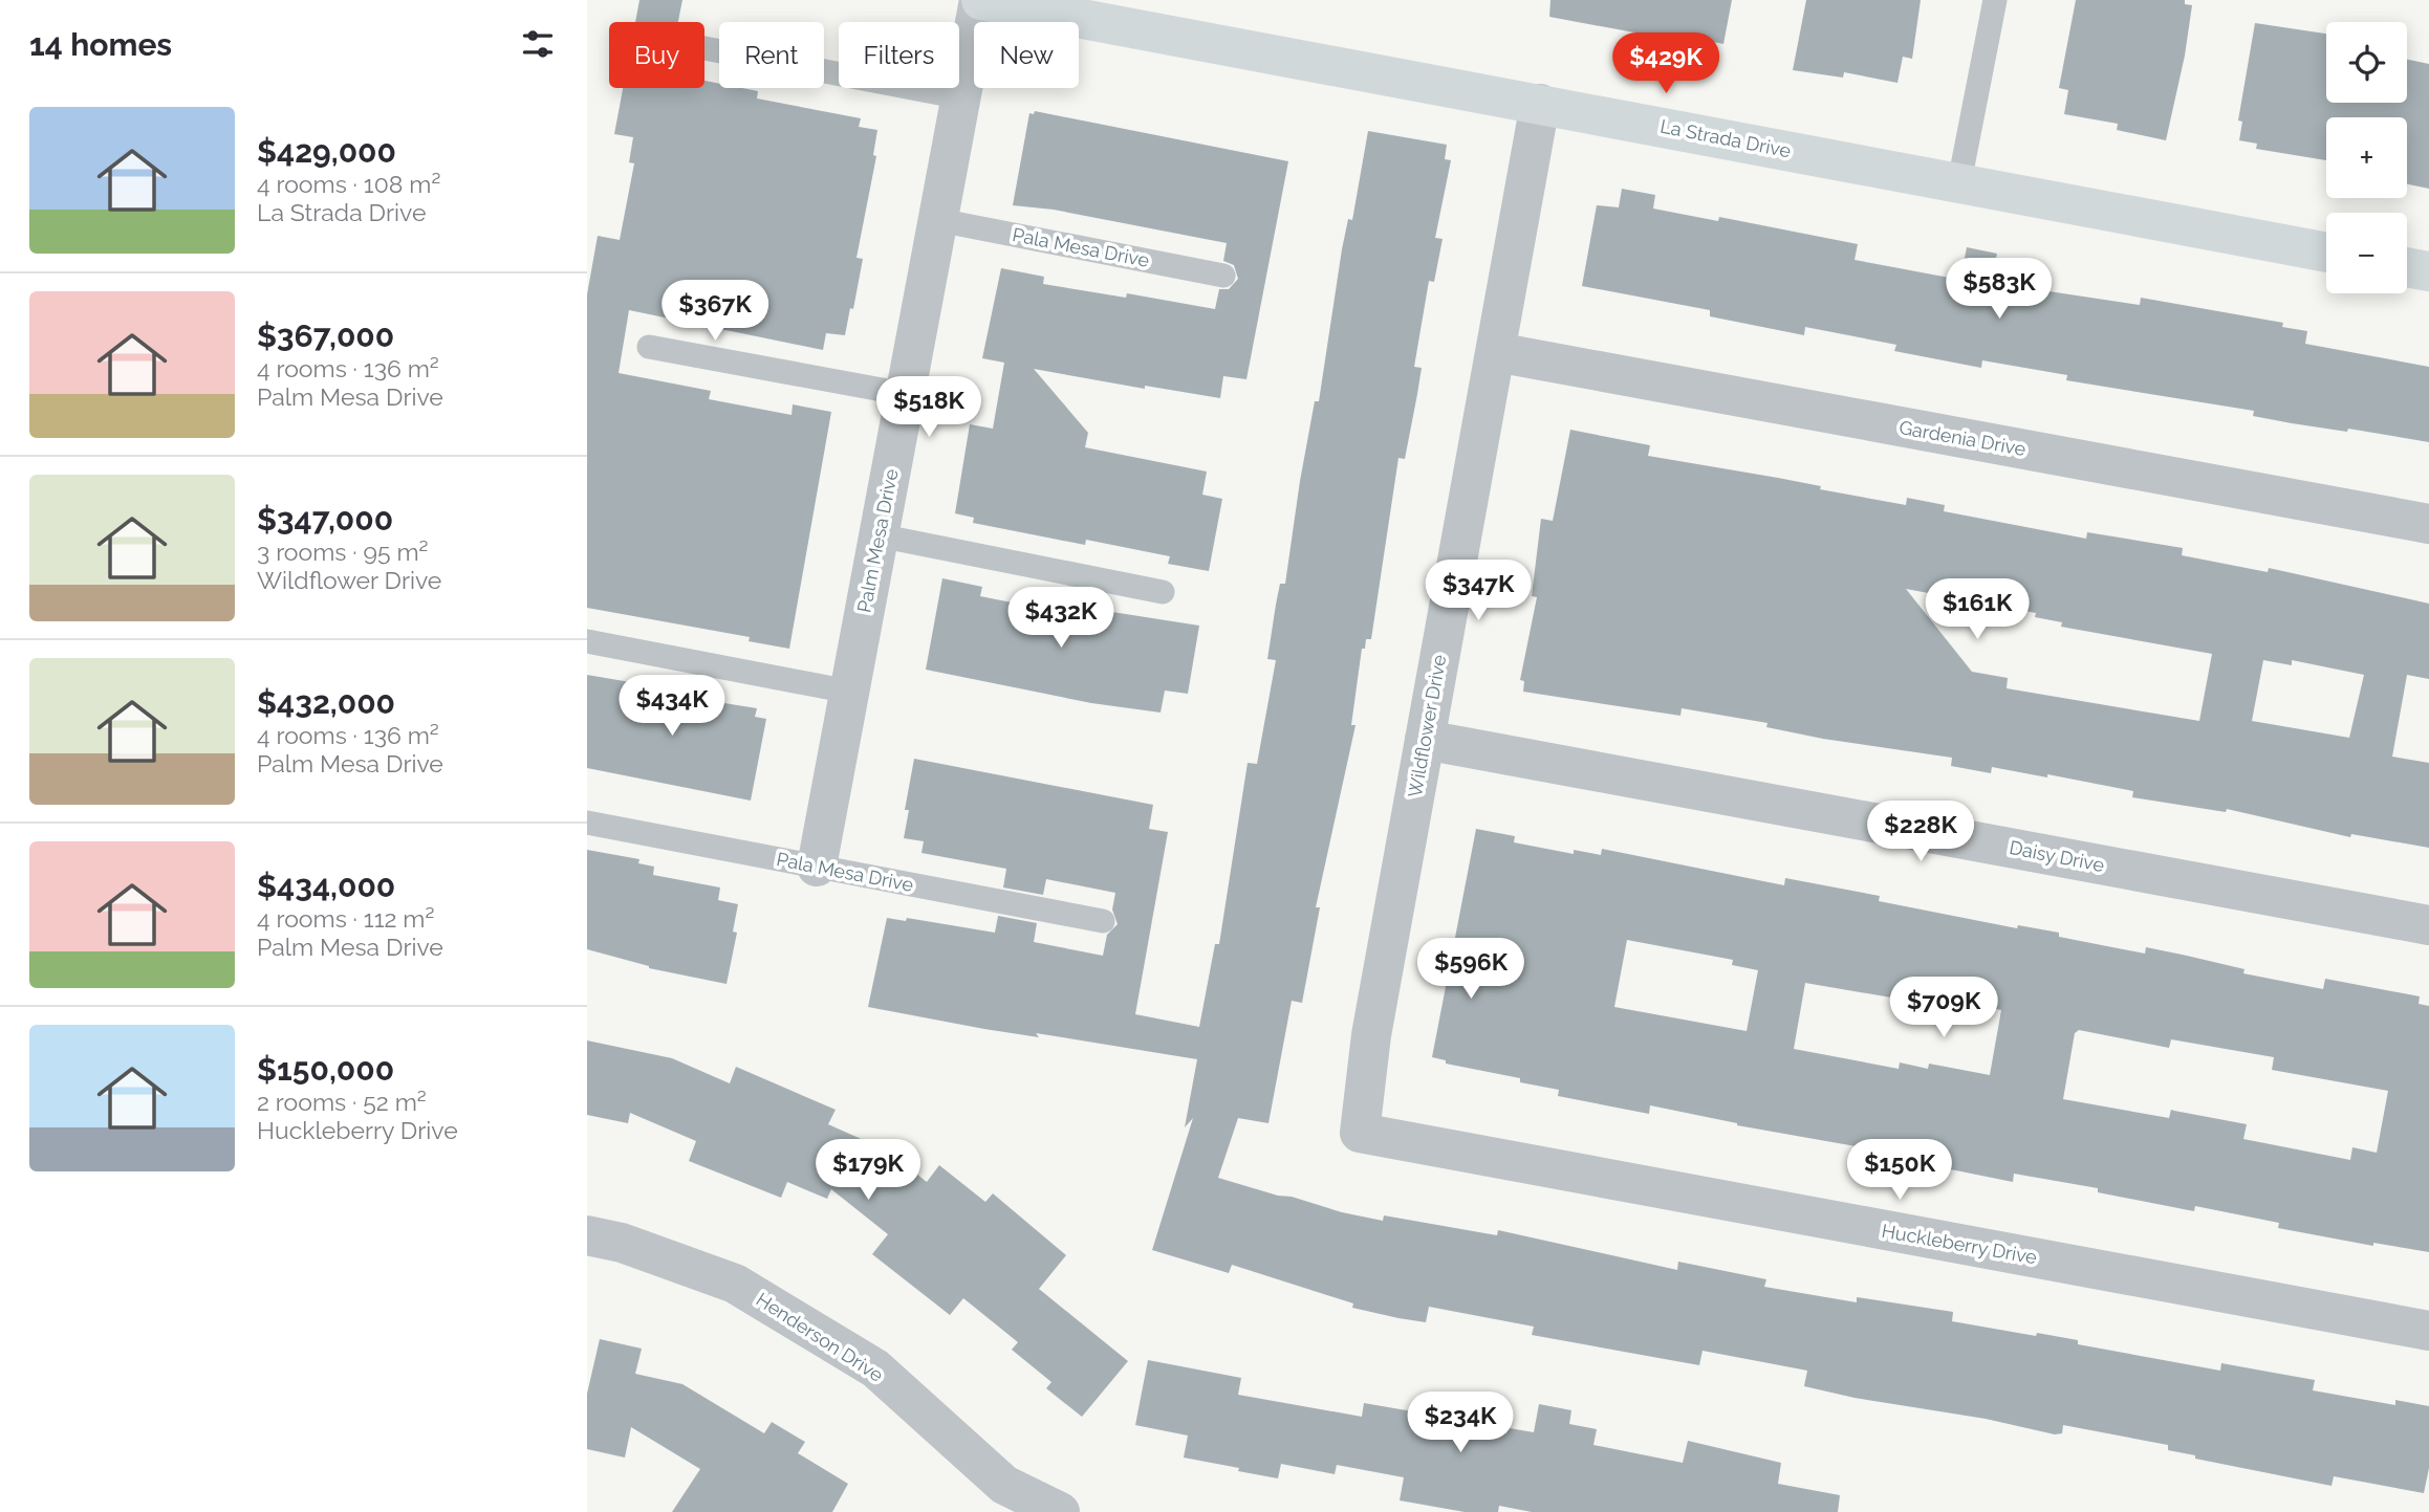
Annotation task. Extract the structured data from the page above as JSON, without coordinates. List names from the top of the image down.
{
  "streets": {
    "street": [
      "La Strada Drive",
      "Gardenia Drive",
      "Palm Mesa Drive",
      "Wildflower Drive",
      "Daisy Drive",
      "Huckleberry Drive",
      "Henderson Drive"
    ],
    "lane": ["Pala Mesa Drive"]
  },
  "crossings": [
    ["La Strada Drive", "Palm Mesa Drive"],
    ["La Strada Drive", "Wildflower Drive"],
    ["Pala Mesa Drive", "Palm Mesa Drive"],
    ["Gardenia Drive", "Wildflower Drive"],
    ["Wildflower Drive", "Daisy Drive"],
    ["Wildflower Drive", "Huckleberry Drive"]
  ],
  "page": {
    "heading": "14 homes",
    "map_buttons": ["+", "−"],
    "chip": [
      "Buy",
      "Rent",
      "Filters",
      "New"
    ],
    "price": [
      "$429K",
      "$583K",
      "$367K",
      "$518K",
      "$347K",
      "$161K",
      "$432K",
      "$434K",
      "$228K",
      "$596K",
      "$709K",
      "$179K",
      "$150K",
      "$234K"
    ],
    "list": [
      {
        "name": "$429,000",
        "note": "4 rooms · 108 m² · La Strada Drive"
      },
      {
        "name": "$367,000",
        "note": "4 rooms · 136 m² · Palm Mesa Drive"
      },
      {
        "name": "$347,000",
        "note": "3 rooms · 95 m² · Wildflower Drive"
      },
      {
        "name": "$432,000",
        "note": "4 rooms · 136 m² · Palm Mesa Drive"
      },
      {
        "name": "$434,000",
        "note": "4 rooms · 112 m² · Palm Mesa Drive"
      },
      {
        "name": "$150,000",
        "note": "2 rooms · 52 m² · Huckleberry Drive"
      }
    ]
  }
}
